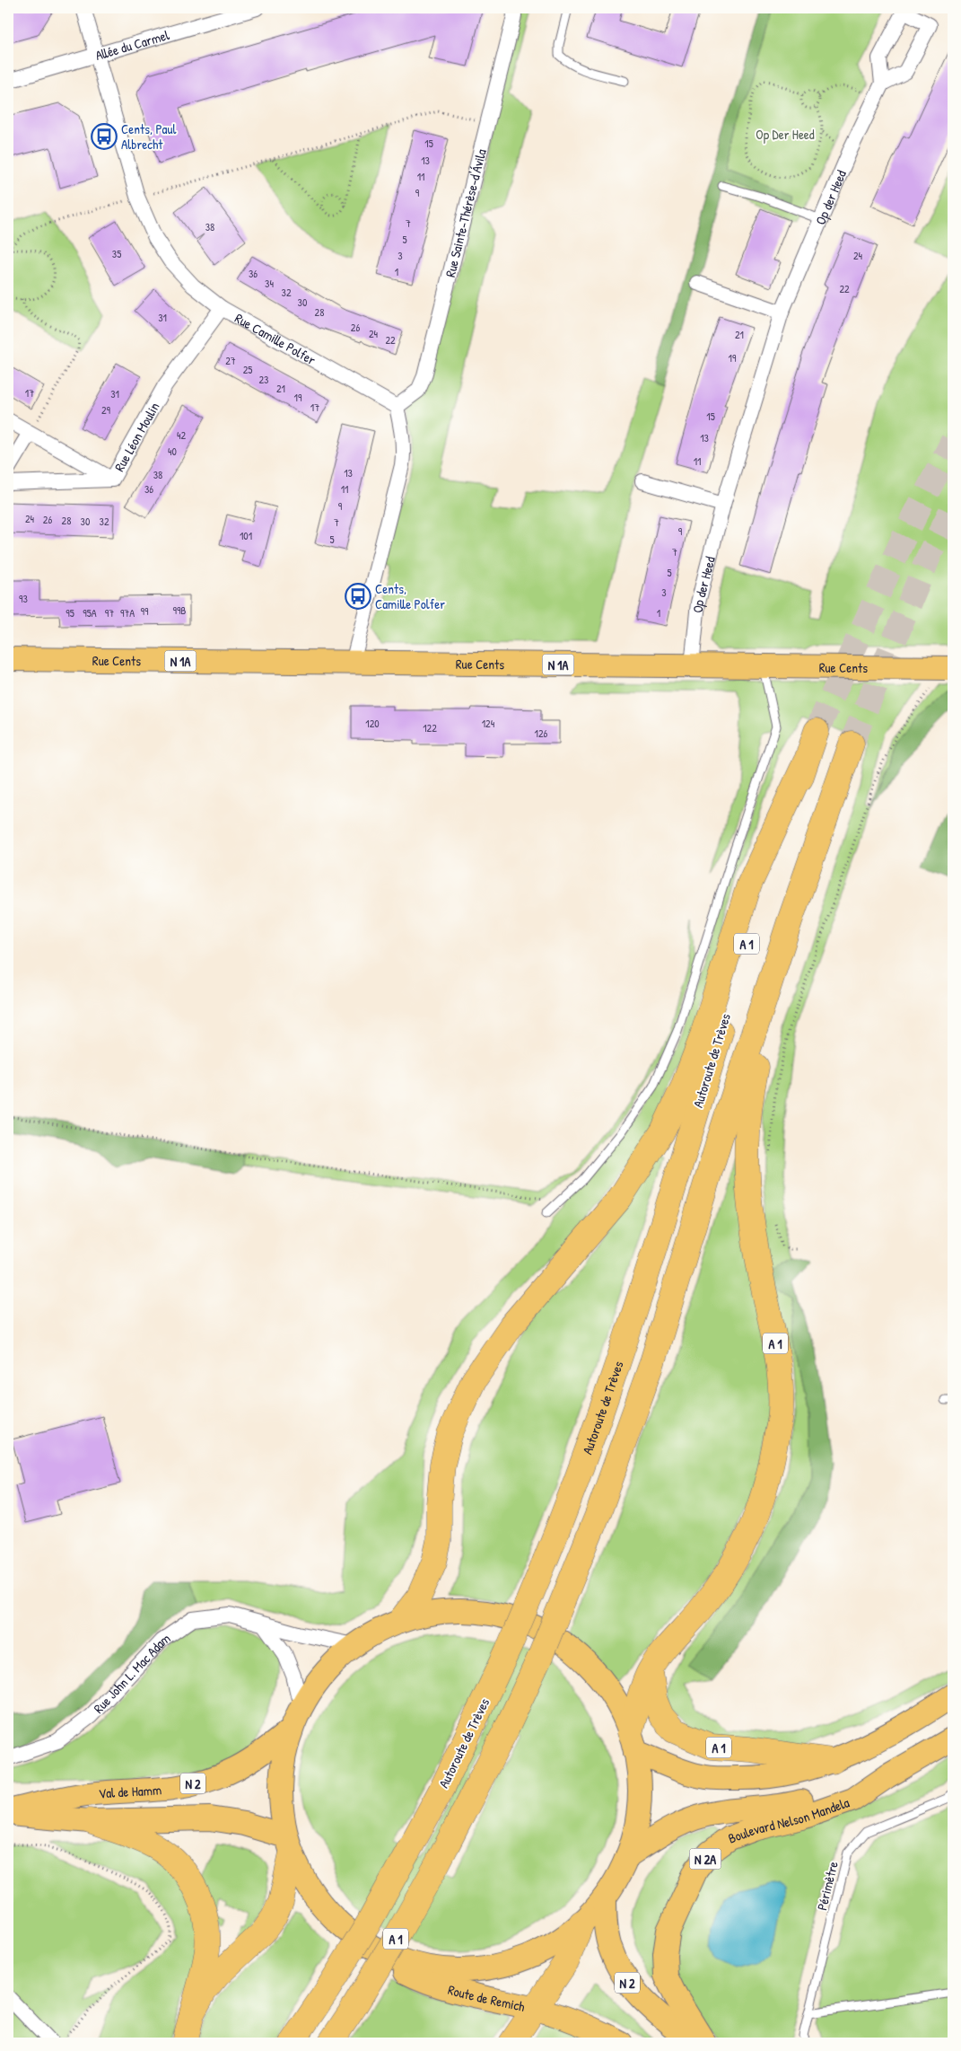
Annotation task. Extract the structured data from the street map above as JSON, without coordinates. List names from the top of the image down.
{
  "streets": {
    "highway": ["A 1", "Autoroute de Trèves"],
    "main road": [
      "Rue Cents",
      "N 1A",
      "N 2",
      "Val de Hamm",
      "Boulevard Nelson Mandela",
      "N 2A",
      "Route de Remich"
    ],
    "street": [
      "Allée du Carmel",
      "Op der Heed",
      "Rue Sainte-Thérèse-d'Ávila",
      "Rue Camille Polfer",
      "Rue Léon Moulin",
      "Rue John L. Mac Adam"
    ],
    "lane": ["Périmètre"]
  },
  "crossings": [
    ["Allée du Carmel", "Rue Camille Polfer"],
    ["Op der Heed", "Rue Cents"],
    ["Rue Sainte-Thérèse-d'Ávila", "Rue Camille Polfer"],
    ["Rue Camille Polfer", "Rue Léon Moulin"]
  ],
  "parks": ["Op Der Heed"],
  "places": {
    "bus stop": ["Cents, Paul Albrecht", "Cents, Camille Polfer"]
  },
  "house_numbers": [
    "15",
    "13",
    "11",
    "9",
    "7",
    "38",
    "5",
    "35",
    "3",
    "24",
    "1",
    "36",
    "34",
    "22",
    "32",
    "30",
    "28",
    "31",
    "26",
    "24",
    "21",
    "22",
    "19",
    "27",
    "25",
    "23",
    "21",
    "17",
    "31",
    "19",
    "17",
    "29",
    "15",
    "42",
    "13",
    "40",
    "11",
    "13",
    "38",
    "36",
    "11",
    "9",
    "24",
    "26",
    "28",
    "30",
    "32",
    "7",
    "9",
    "101",
    "5",
    "7",
    "5",
    "3",
    "93",
    "99B",
    "99",
    "95",
    "95A",
    "97",
    "97A",
    "1",
    "120",
    "124",
    "122",
    "126"
  ]
}
